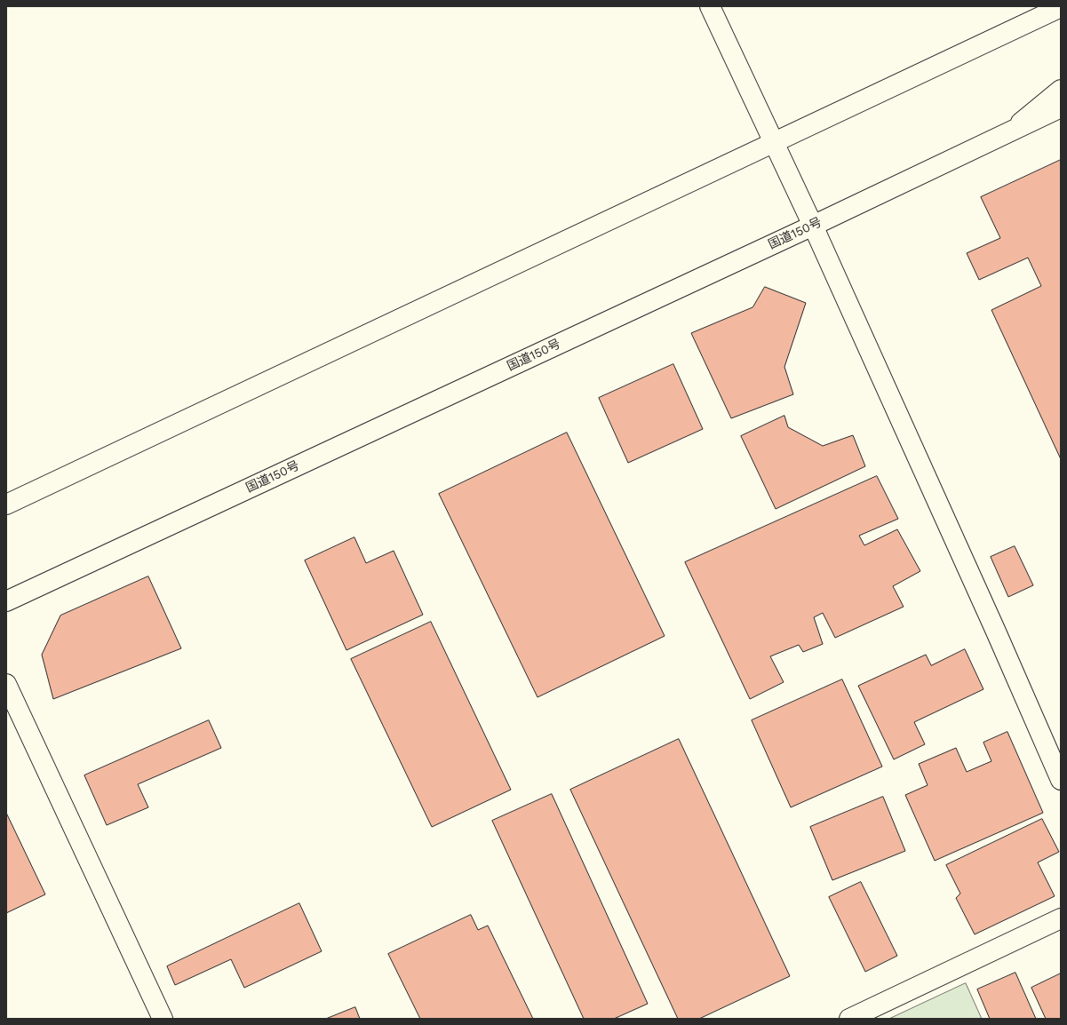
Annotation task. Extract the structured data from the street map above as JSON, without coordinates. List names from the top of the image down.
{
  "streets": {
    "main road": ["国道150号"]
  }
}
